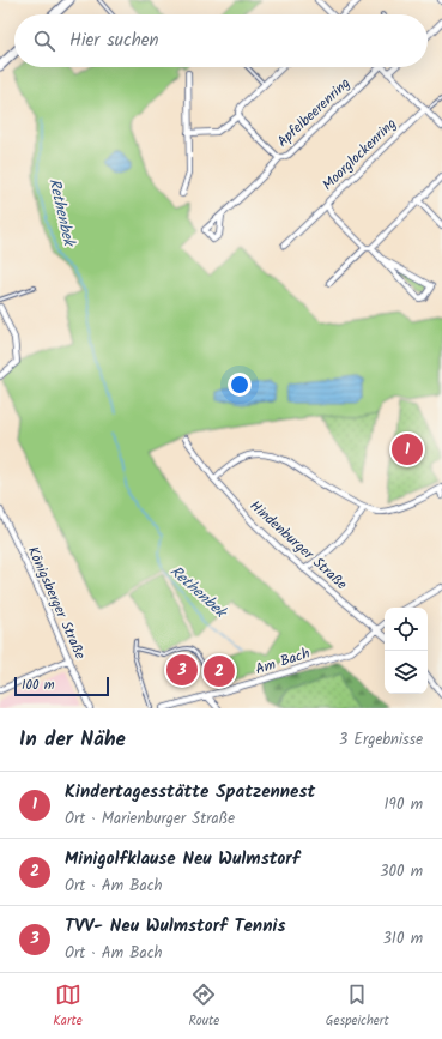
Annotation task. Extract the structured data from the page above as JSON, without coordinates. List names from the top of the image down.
{
  "streets": {
    "street": [
      "Apfelbeerenring",
      "Moorglockenring",
      "Hindenburger Straße",
      "Königsberger Straße",
      "Am Bach"
    ]
  },
  "crossings": [
    ["Hindenburger Straße", "Am Bach"]
  ],
  "water": ["Rethenbek"],
  "scale_bar": "100 m",
  "page": {
    "search": "Hier suchen",
    "pins": ["1", "3", "2"],
    "scale": "100 m",
    "heading": ["In der Nähe", "3 Ergebnisse"],
    "list": [
      {
        "mark": "1",
        "name": "Kindertagesstätte Spatzennest",
        "note": "Ort · Marienburger Straße",
        "value": "190 m"
      },
      {
        "mark": "2",
        "name": "Minigolfklause Neu Wulmstorf",
        "note": "Ort · Am Bach",
        "value": "300 m"
      },
      {
        "mark": "3",
        "name": "TVV- Neu Wulmstorf Tennis",
        "note": "Ort · Am Bach",
        "value": "310 m"
      }
    ],
    "nav": ["Karte", "Route", "Gespeichert"]
  }
}
